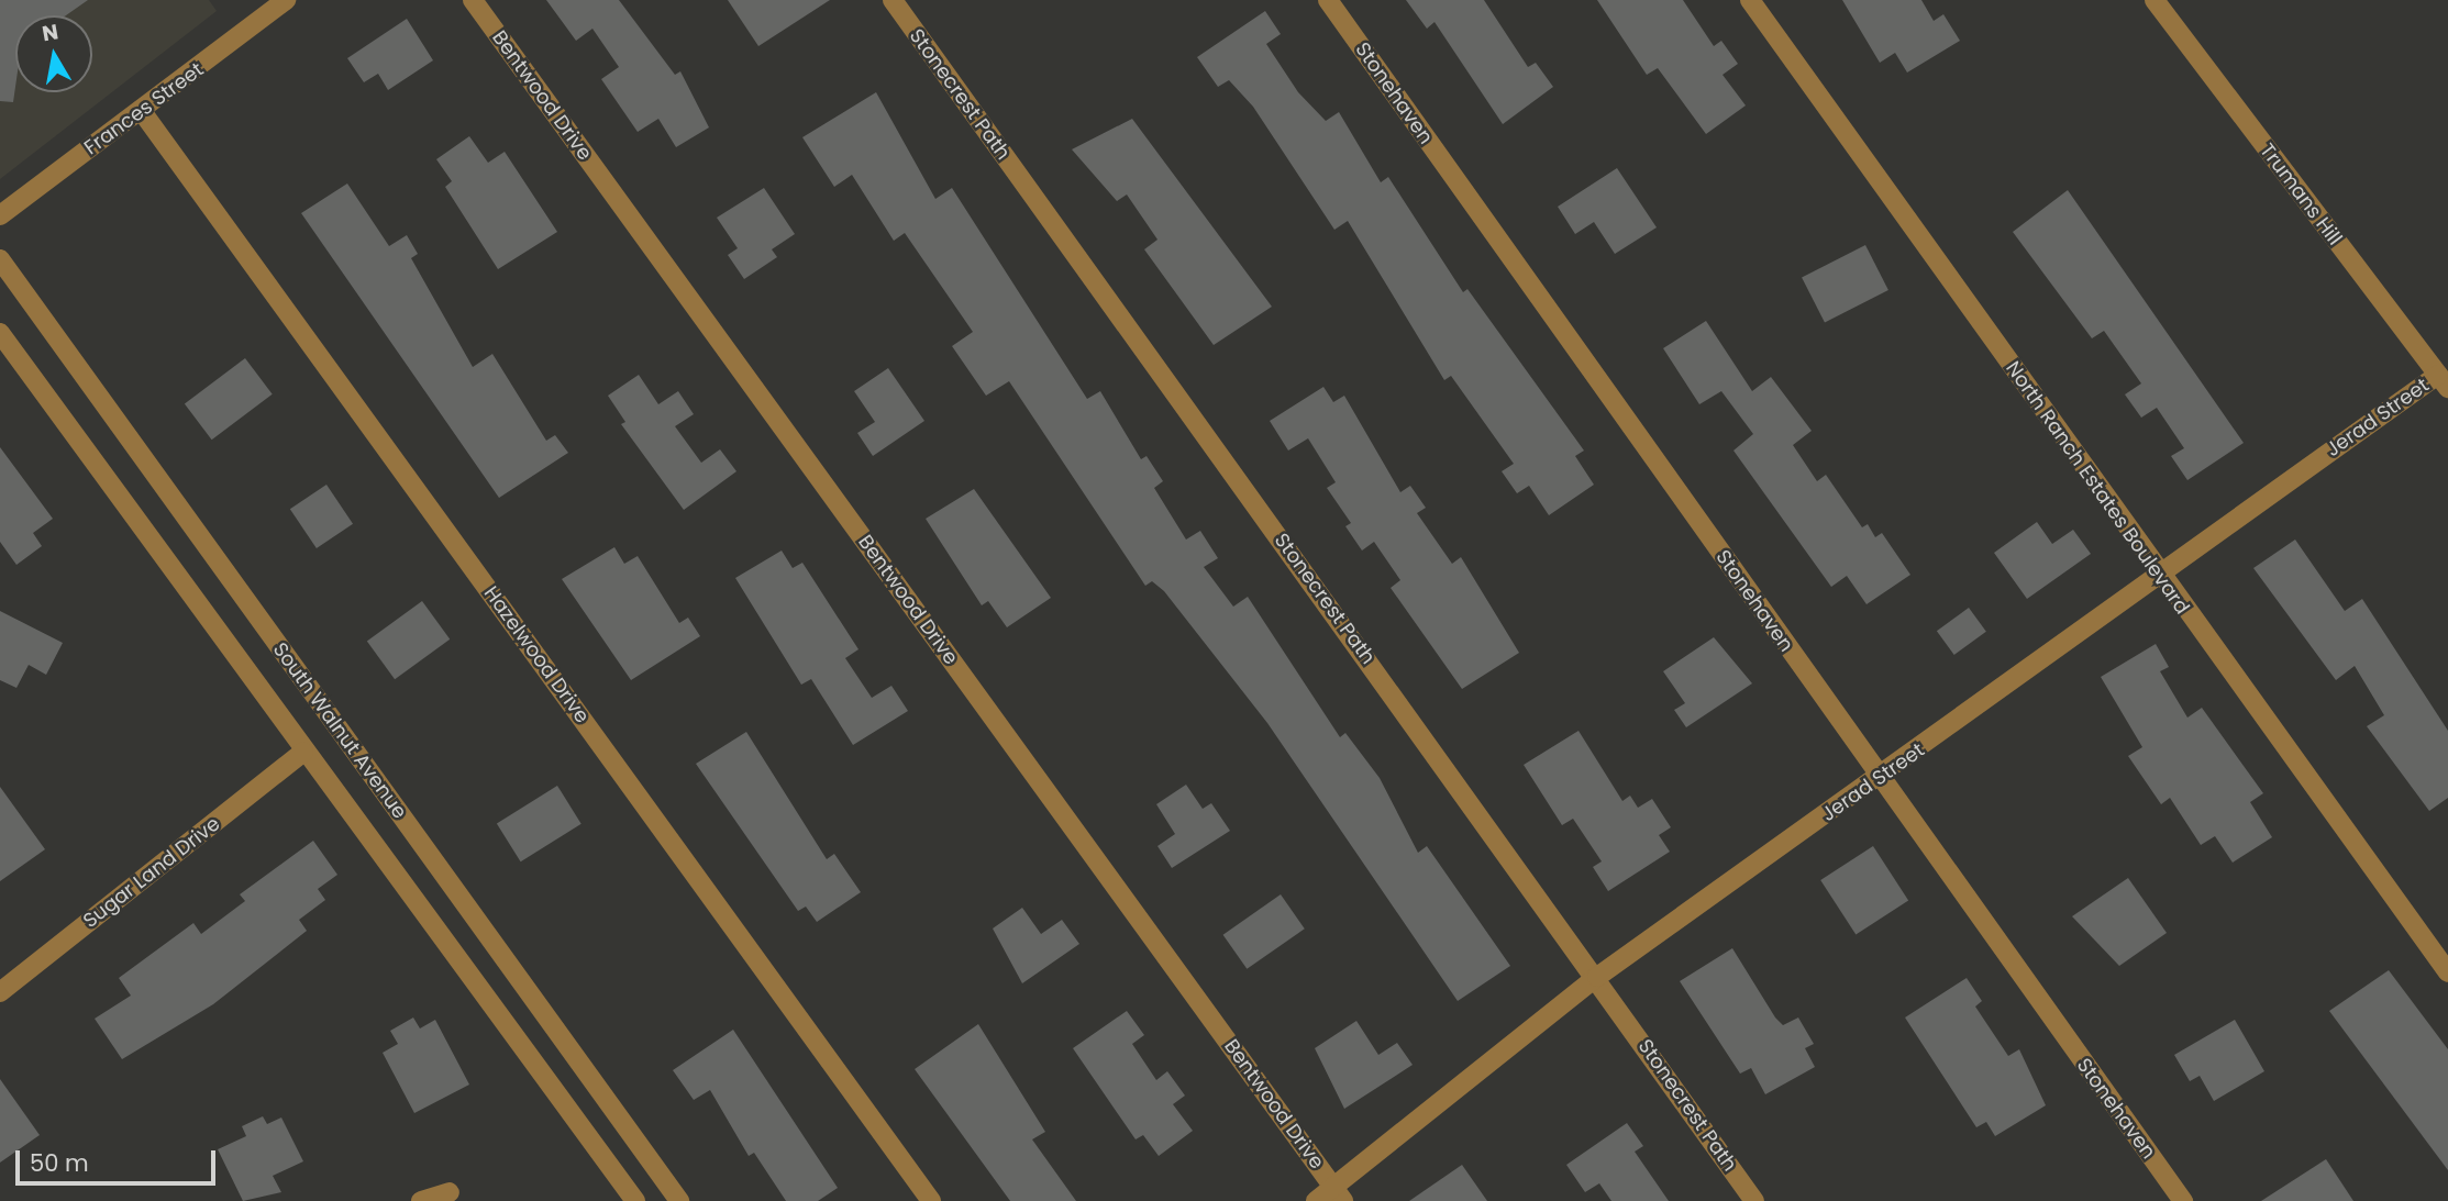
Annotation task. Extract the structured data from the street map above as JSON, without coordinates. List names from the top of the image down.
{
  "streets": {
    "street": [
      "Stonehaven",
      "Stonecrest Path",
      "Bentwood Drive",
      "Frances Street",
      "Trumans Hill",
      "Jerad Street",
      "North Ranch Estates Boulevard",
      "Hazelwood Drive",
      "South Walnut Avenue",
      "Sugar Land Drive"
    ]
  },
  "crossings": [
    ["Stonehaven", "Jerad Street"],
    ["Stonecrest Path", "Jerad Street"],
    ["Bentwood Drive", "Jerad Street"],
    ["Frances Street", "Hazelwood Drive"],
    ["Trumans Hill", "Jerad Street"],
    ["Jerad Street", "North Ranch Estates Boulevard"],
    ["South Walnut Avenue", "Sugar Land Drive"]
  ],
  "scale_bar": "50 m",
  "north": "top"
}
